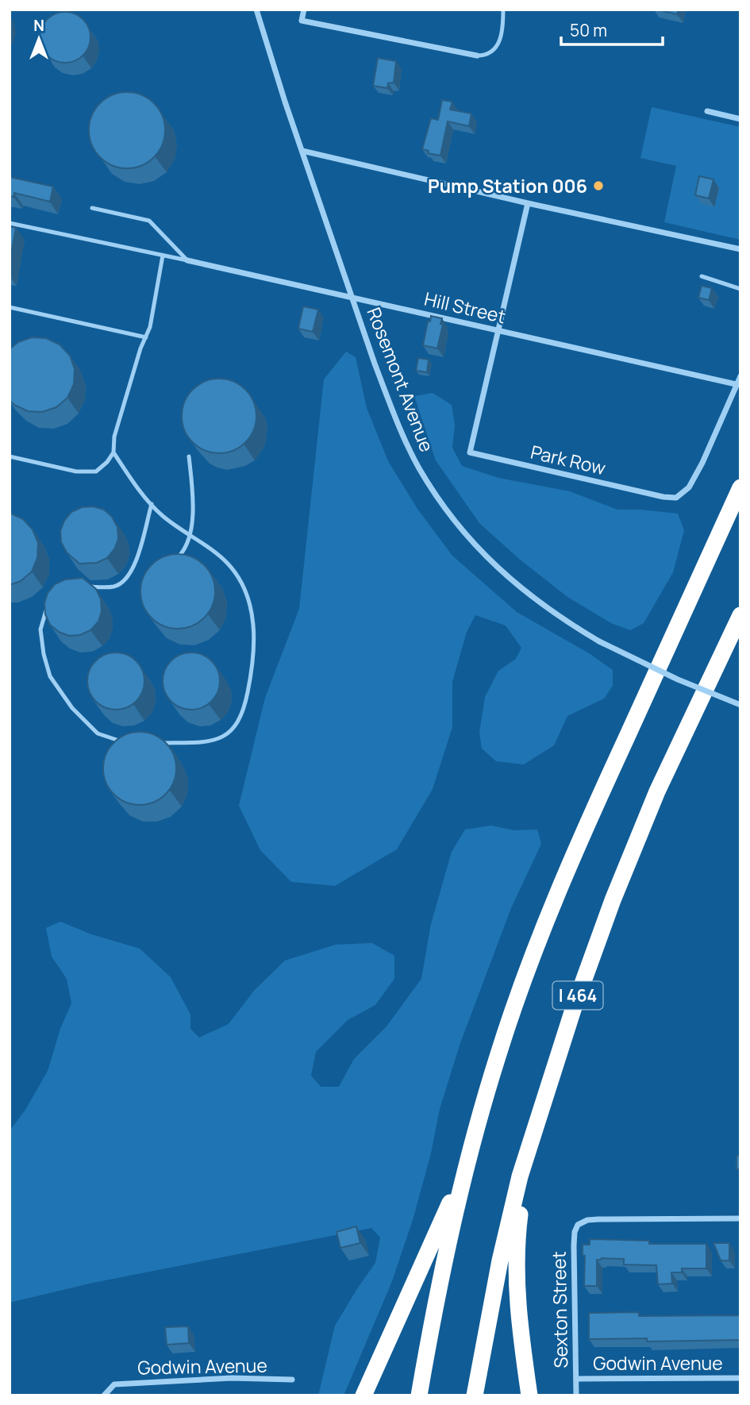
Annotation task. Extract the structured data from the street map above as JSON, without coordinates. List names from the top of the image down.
{
  "streets": {
    "highway": ["I 464"],
    "street": [
      "Hill Street",
      "Rosemont Avenue",
      "Park Row",
      "Sexton Street",
      "Godwin Avenue"
    ]
  },
  "crossings": [
    ["Hill Street", "Rosemont Avenue"],
    ["Hill Street", "Park Row"],
    ["Sexton Street", "Godwin Avenue"]
  ],
  "places": ["Pump Station 006"],
  "scale_bar": "50 m",
  "north": "top"
}
